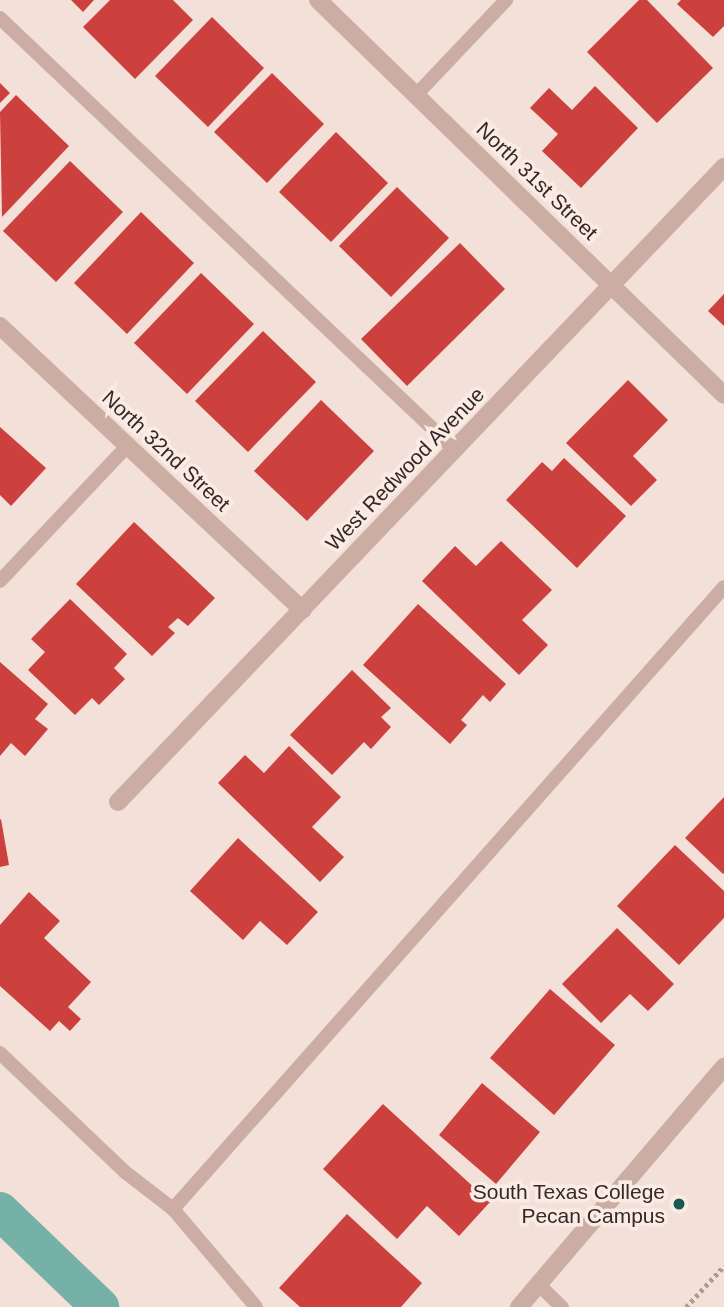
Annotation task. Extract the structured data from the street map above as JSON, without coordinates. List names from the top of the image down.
{
  "streets": {
    "street": ["North 31st Street", "North 32nd Street", "West Redwood Avenue"]
  },
  "crossings": [
    ["North 31st Street", "West Redwood Avenue"],
    ["North 32nd Street", "West Redwood Avenue"]
  ],
  "places": ["South Texas College Pecan Campus"]
}
